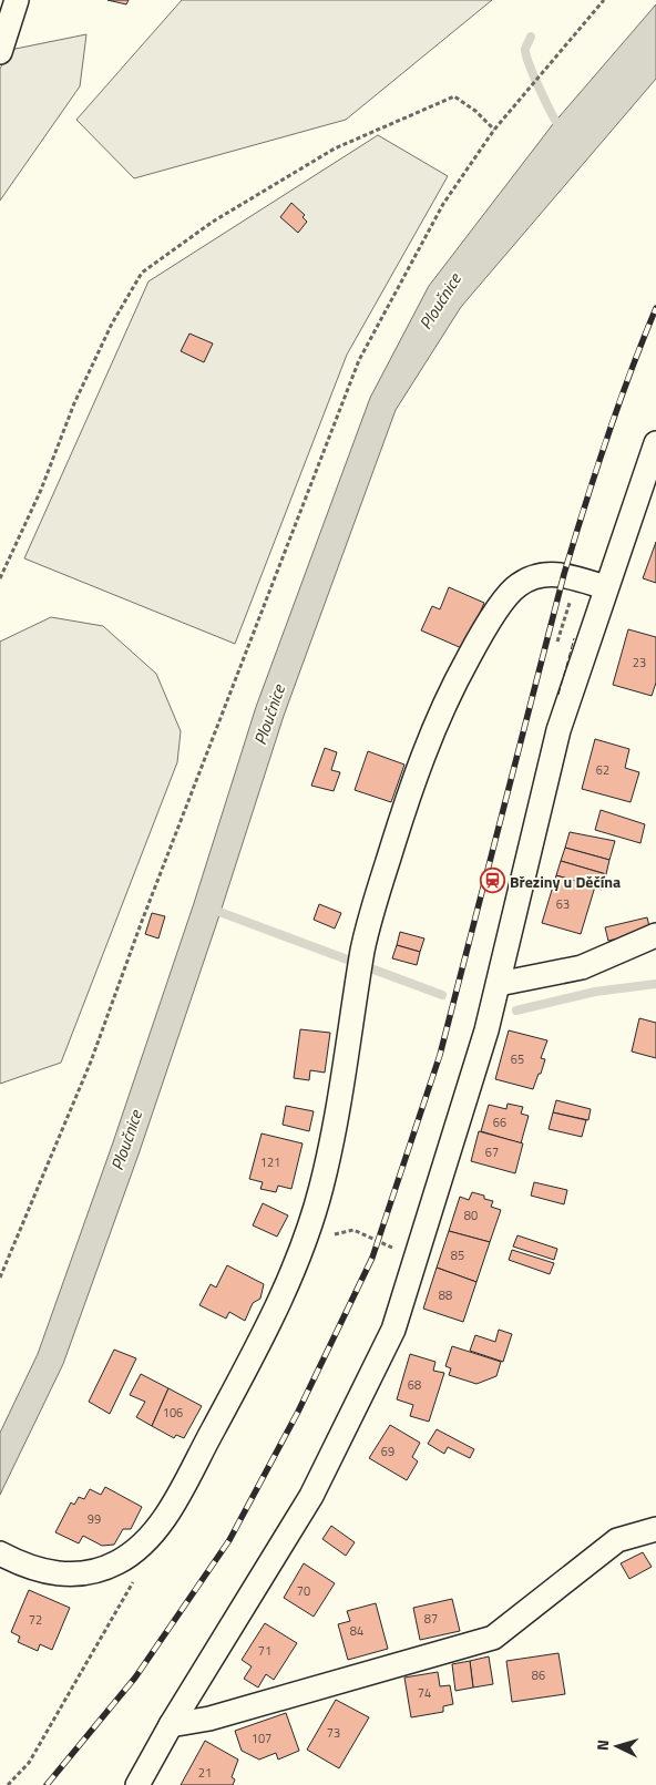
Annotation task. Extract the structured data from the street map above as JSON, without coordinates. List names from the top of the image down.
{
  "water": ["Ploučnice"],
  "places": {
    "station": ["Březiny u Děčína"]
  },
  "house_numbers": [
    "23",
    "62",
    "63",
    "65",
    "66",
    "67",
    "121",
    "80",
    "85",
    "88",
    "68",
    "106",
    "69",
    "99",
    "70",
    "87",
    "72",
    "84",
    "71",
    "86",
    "74",
    "73",
    "107",
    "21"
  ],
  "north": "left"
}
